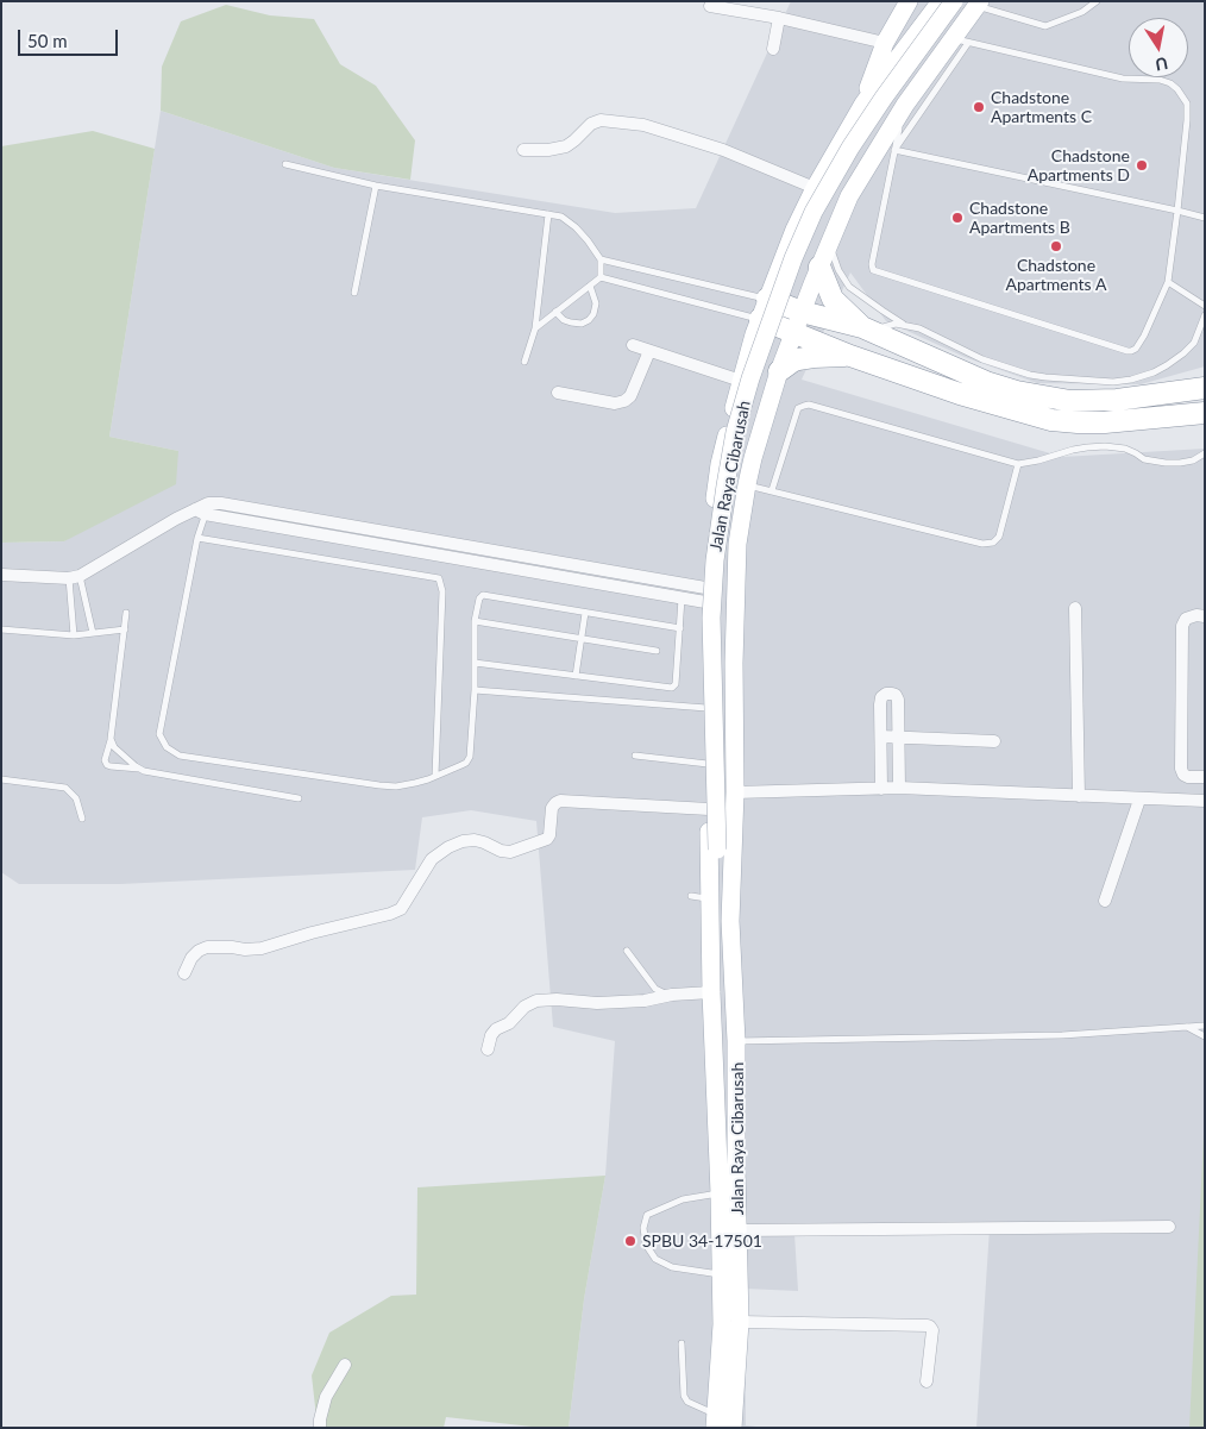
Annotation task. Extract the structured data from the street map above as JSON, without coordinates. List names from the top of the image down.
{
  "streets": {
    "main road": ["Jalan Raya Cibarusah"]
  },
  "places": [
    "Chadstone Apartments C",
    "Chadstone Apartments D",
    "Chadstone Apartments B",
    "Chadstone Apartments A",
    "SPBU 34-17501"
  ],
  "scale_bar": "50 m",
  "north": "bottom"
}
